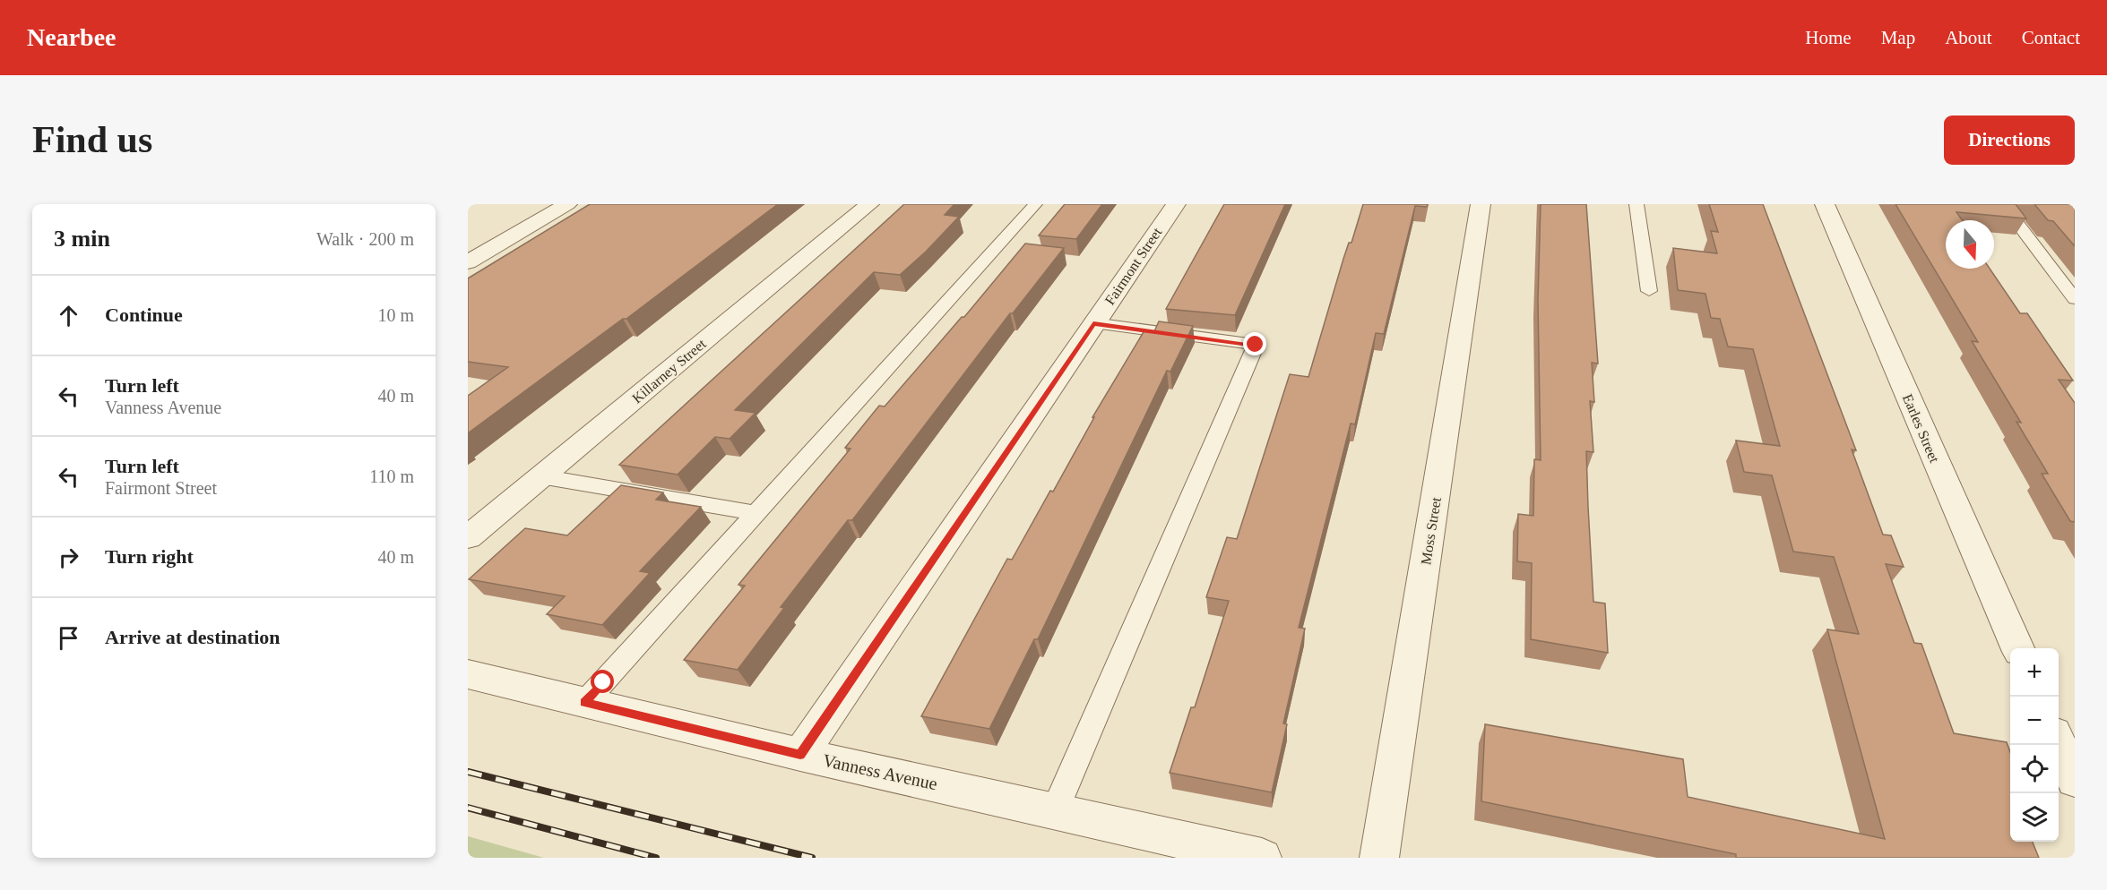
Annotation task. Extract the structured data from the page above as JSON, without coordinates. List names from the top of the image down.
{
  "streets": {
    "street": [
      "Fairmont Street",
      "Killarney Street",
      "Earles Street",
      "Moss Street",
      "Vanness Avenue"
    ]
  },
  "crossings": [
    ["Fairmont Street", "Vanness Avenue"]
  ],
  "north": "bottom",
  "page": {
    "header": "Nearbee",
    "nav": [
      "Home",
      "Map",
      "About",
      "Contact"
    ],
    "buttons": "Directions",
    "title": "Find us",
    "heading": ["3 min", "Walk · 200 m"],
    "list": [
      ["Continue", "10 m"],
      ["Turn left", "Vanness Avenue", "40 m"],
      ["Turn left", "Fairmont Street", "110 m"],
      ["Turn right", "40 m"],
      "Arrive at destination"
    ],
    "map_buttons": ["+", "−"]
  }
}
